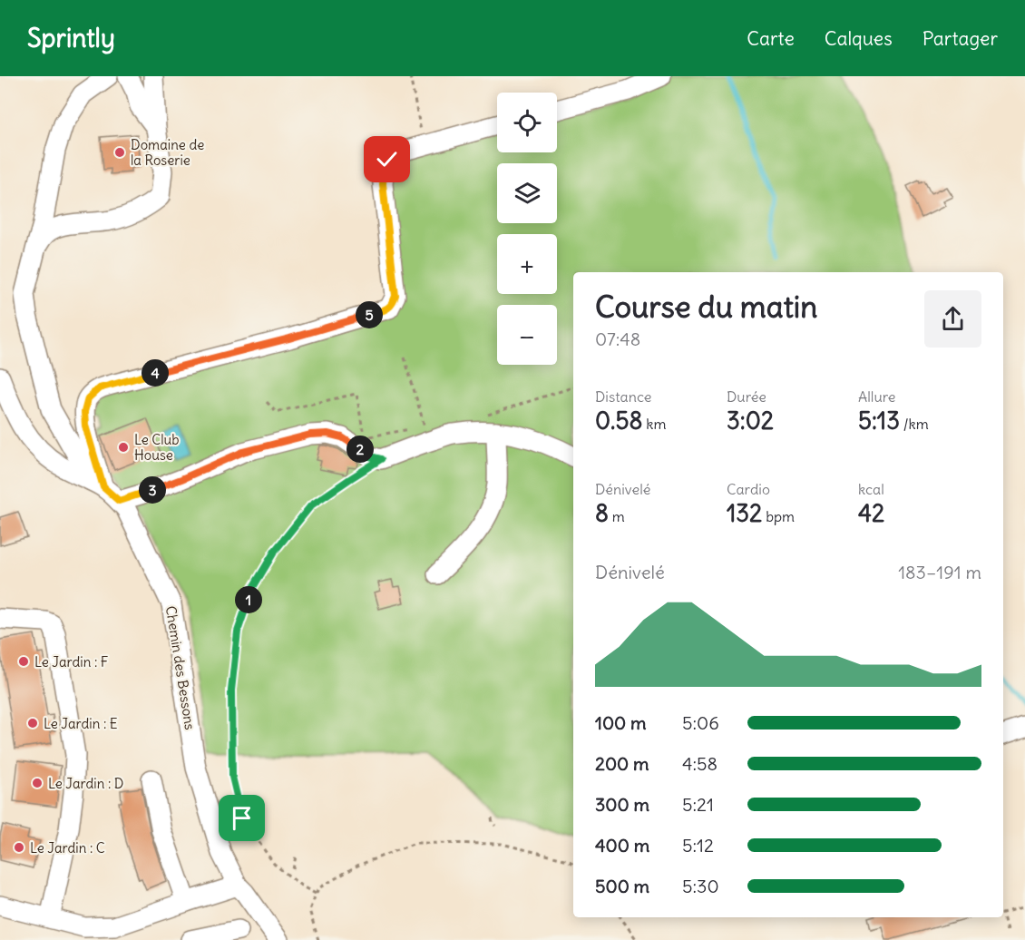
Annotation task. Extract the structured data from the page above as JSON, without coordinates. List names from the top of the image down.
{
  "streets": {
    "street": ["Chemin des Bessons"]
  },
  "places": [
    "Domaine de la Roserie",
    "Le Club House",
    "Le Jardin : F",
    "Le Jardin : E",
    "Le Jardin : D",
    "Le Jardin : C"
  ],
  "page": {
    "header": "Sprintly",
    "nav": ["Carte", "Calques", "Partager"],
    "map_buttons": ["+", "−"],
    "heading": ["Course du matin", "07:48"],
    "pins": [
      "5",
      "4",
      "2",
      "3",
      "1"
    ],
    "stats": [
      ["Distance", "0.58 km"],
      ["Durée", "3:02"],
      ["Allure", "5:13 /km"],
      ["Dénivelé", "8 m"],
      ["Cardio", "132 bpm"],
      ["kcal", "42"]
    ],
    "chart": ["Dénivelé", "183–191 m"],
    "list": [
      {
        "name": "100 m",
        "note": "5:06"
      },
      {
        "name": "200 m",
        "note": "4:58"
      },
      {
        "name": "300 m",
        "note": "5:21"
      },
      {
        "name": "400 m",
        "note": "5:12"
      },
      {
        "name": "500 m",
        "note": "5:30"
      }
    ]
  }
}
